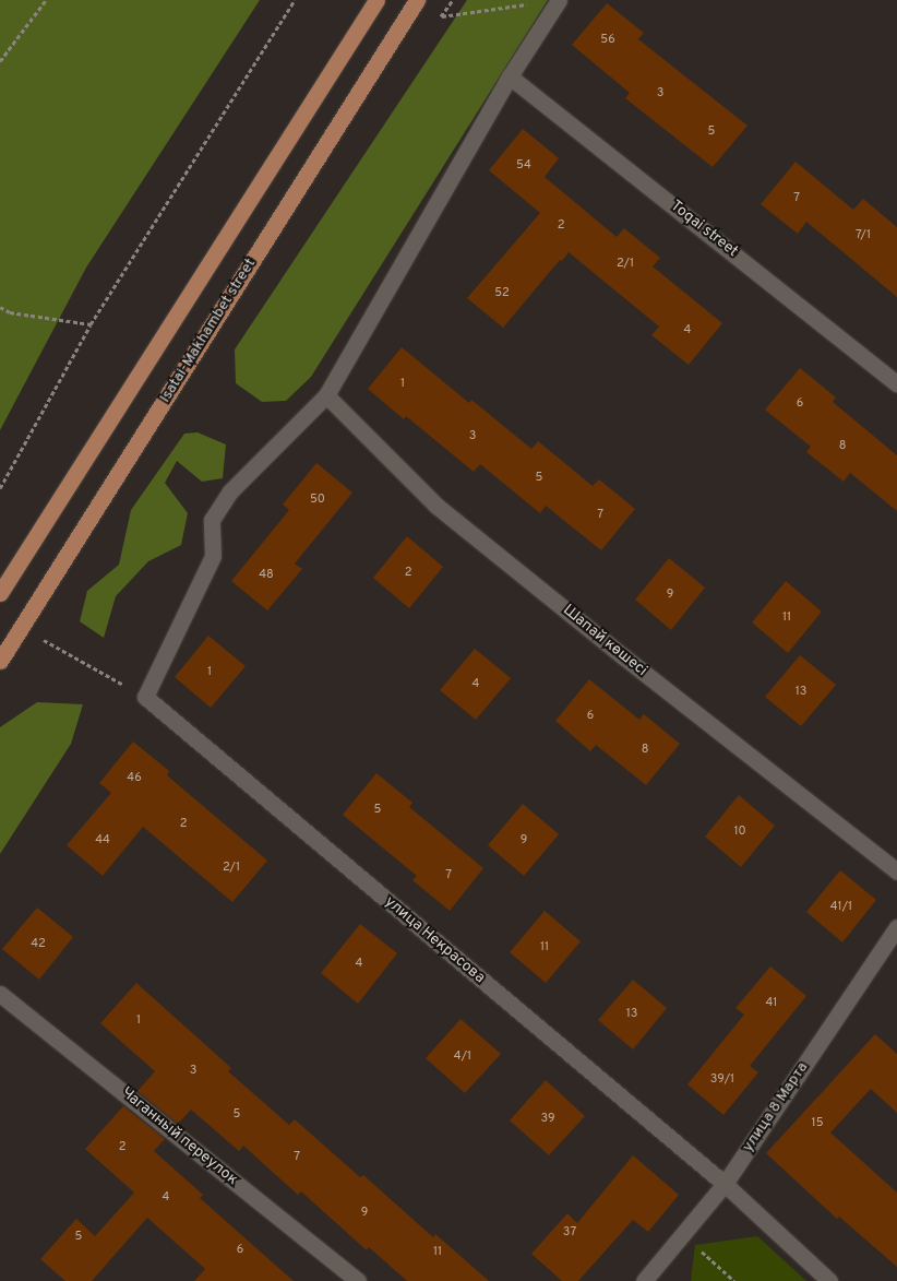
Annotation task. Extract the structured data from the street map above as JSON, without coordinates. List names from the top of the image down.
{
  "streets": {
    "main road": ["Isatai-Makhambet street"],
    "street": [
      "Toqai street",
      "Шапай көшесі",
      "улица Некрасова",
      "улица 8 Марта",
      "Чаганный переулок"
    ]
  },
  "crossings": [
    ["улица Некрасова", "улица 8 Марта"]
  ],
  "house_numbers": [
    "56",
    "3",
    "5",
    "54",
    "7",
    "2",
    "7/1",
    "2/1",
    "52",
    "4",
    "1",
    "6",
    "3",
    "8",
    "5",
    "50",
    "7",
    "2",
    "48",
    "9",
    "11",
    "1",
    "4",
    "13",
    "6",
    "8",
    "46",
    "5",
    "2",
    "10",
    "44",
    "9",
    "2/1",
    "7",
    "41/1",
    "42",
    "11",
    "4",
    "41",
    "13",
    "1",
    "4/1",
    "3",
    "39/1",
    "5",
    "39",
    "15",
    "2",
    "7",
    "4",
    "9",
    "37",
    "5",
    "6",
    "11"
  ]
}
